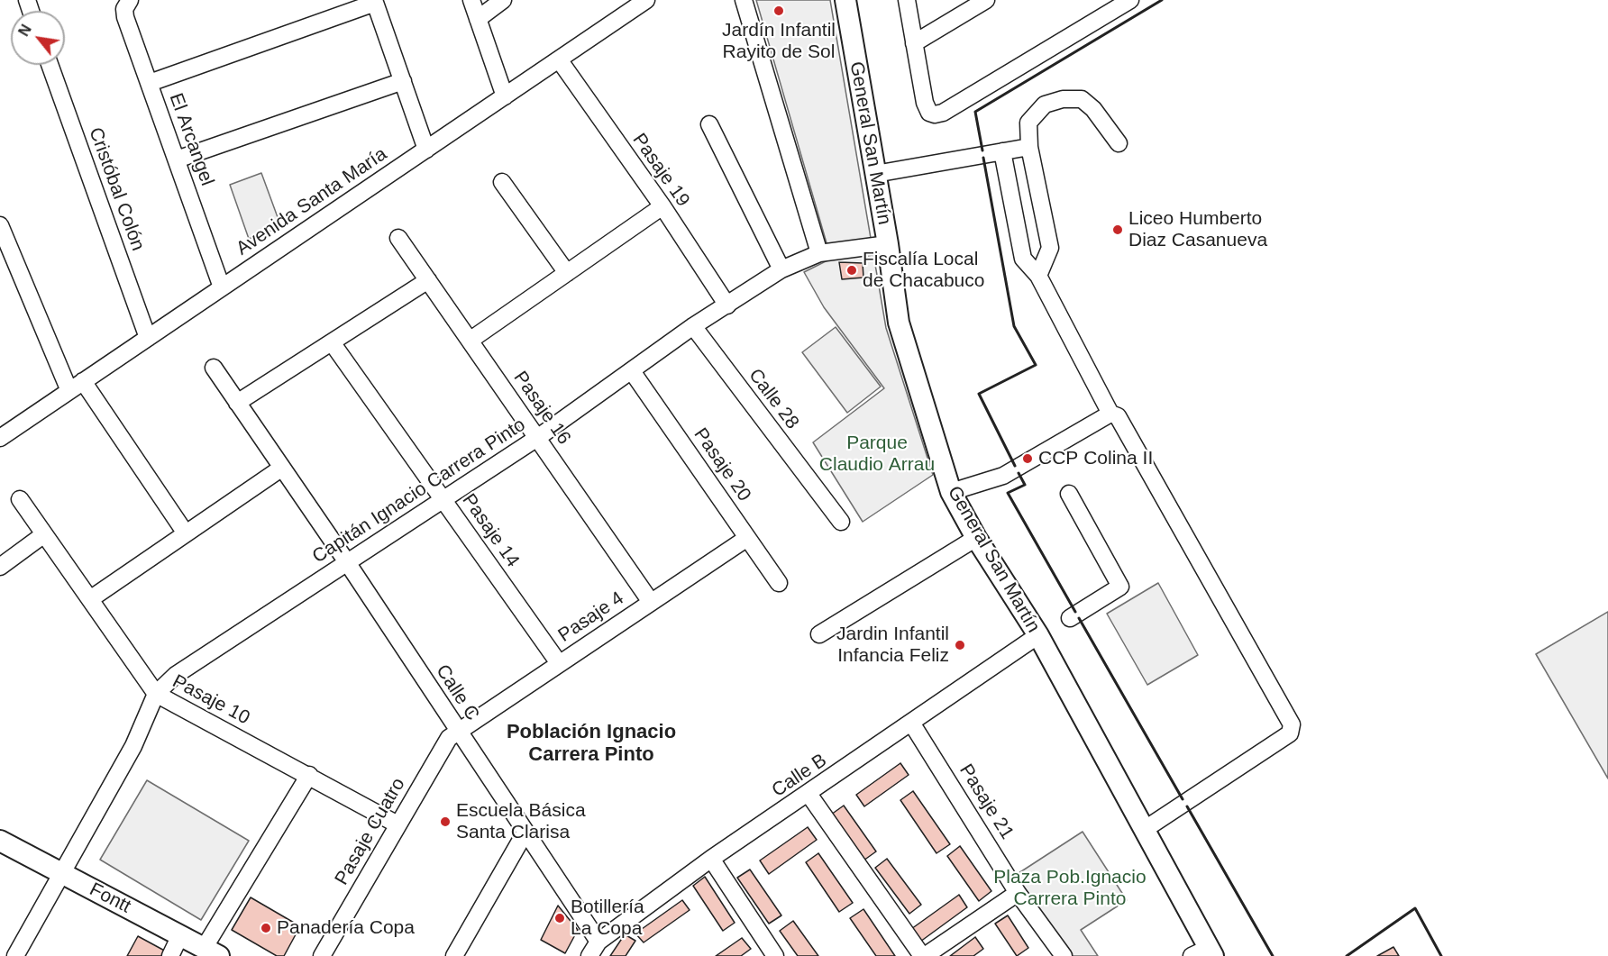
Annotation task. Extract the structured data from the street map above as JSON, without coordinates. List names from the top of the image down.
{
  "streets": {
    "main road": ["General San Martín", "Fontt"],
    "street": [
      "El Arcangel",
      "Pasaje 19",
      "Cristóbal Colón",
      "Avenida Santa María",
      "Calle 28",
      "Pasaje 16",
      "Pasaje 20",
      "Capitán Ignacio Carrera Pinto",
      "Pasaje 14",
      "Pasaje 4",
      "Calle C",
      "Pasaje 10",
      "Calle B",
      "Pasaje 21",
      "Pasaje Cuatro"
    ]
  },
  "crossings": [
    ["El Arcangel", "Avenida Santa María"],
    ["General San Martín", "Capitán Ignacio Carrera Pinto"],
    ["General San Martín", "Calle B"],
    ["Pasaje 19", "Avenida Santa María"],
    ["Pasaje 19", "Capitán Ignacio Carrera Pinto"],
    ["Cristóbal Colón", "Avenida Santa María"],
    ["Calle 28", "Capitán Ignacio Carrera Pinto"],
    ["Pasaje 16", "Capitán Ignacio Carrera Pinto"],
    ["Pasaje 16", "Pasaje 4"],
    ["Pasaje 20", "Capitán Ignacio Carrera Pinto"],
    ["Pasaje 20", "Pasaje 4"],
    ["Capitán Ignacio Carrera Pinto", "Pasaje 14"],
    ["Capitán Ignacio Carrera Pinto", "Calle C"],
    ["Capitán Ignacio Carrera Pinto", "Pasaje 10"],
    ["Capitán Ignacio Carrera Pinto", "Fontt"],
    ["Pasaje 14", "Pasaje 4"],
    ["Pasaje 4", "Calle C"],
    ["Pasaje 4", "Pasaje Cuatro"],
    ["Calle C", "Calle B"],
    ["Calle C", "Pasaje Cuatro"],
    ["Pasaje 10", "Pasaje Cuatro"],
    ["Calle B", "Pasaje 21"]
  ],
  "districts": ["Población Ignacio Carrera Pinto"],
  "parks": ["Parque Claudio Arrau", "Plaza Pob.Ignacio Carrera Pinto"],
  "places": [
    "Jardín Infantil Rayito de Sol",
    "Liceo Humberto Diaz Casanueva",
    "Fiscalía Local de Chacabuco",
    "CCP Colina II",
    "Jardin Infantil Infancia Feliz",
    "Escuela Básica Santa Clarisa",
    "Botillería La Copa",
    "Panadería Copa"
  ],
  "north": "top left"
}
